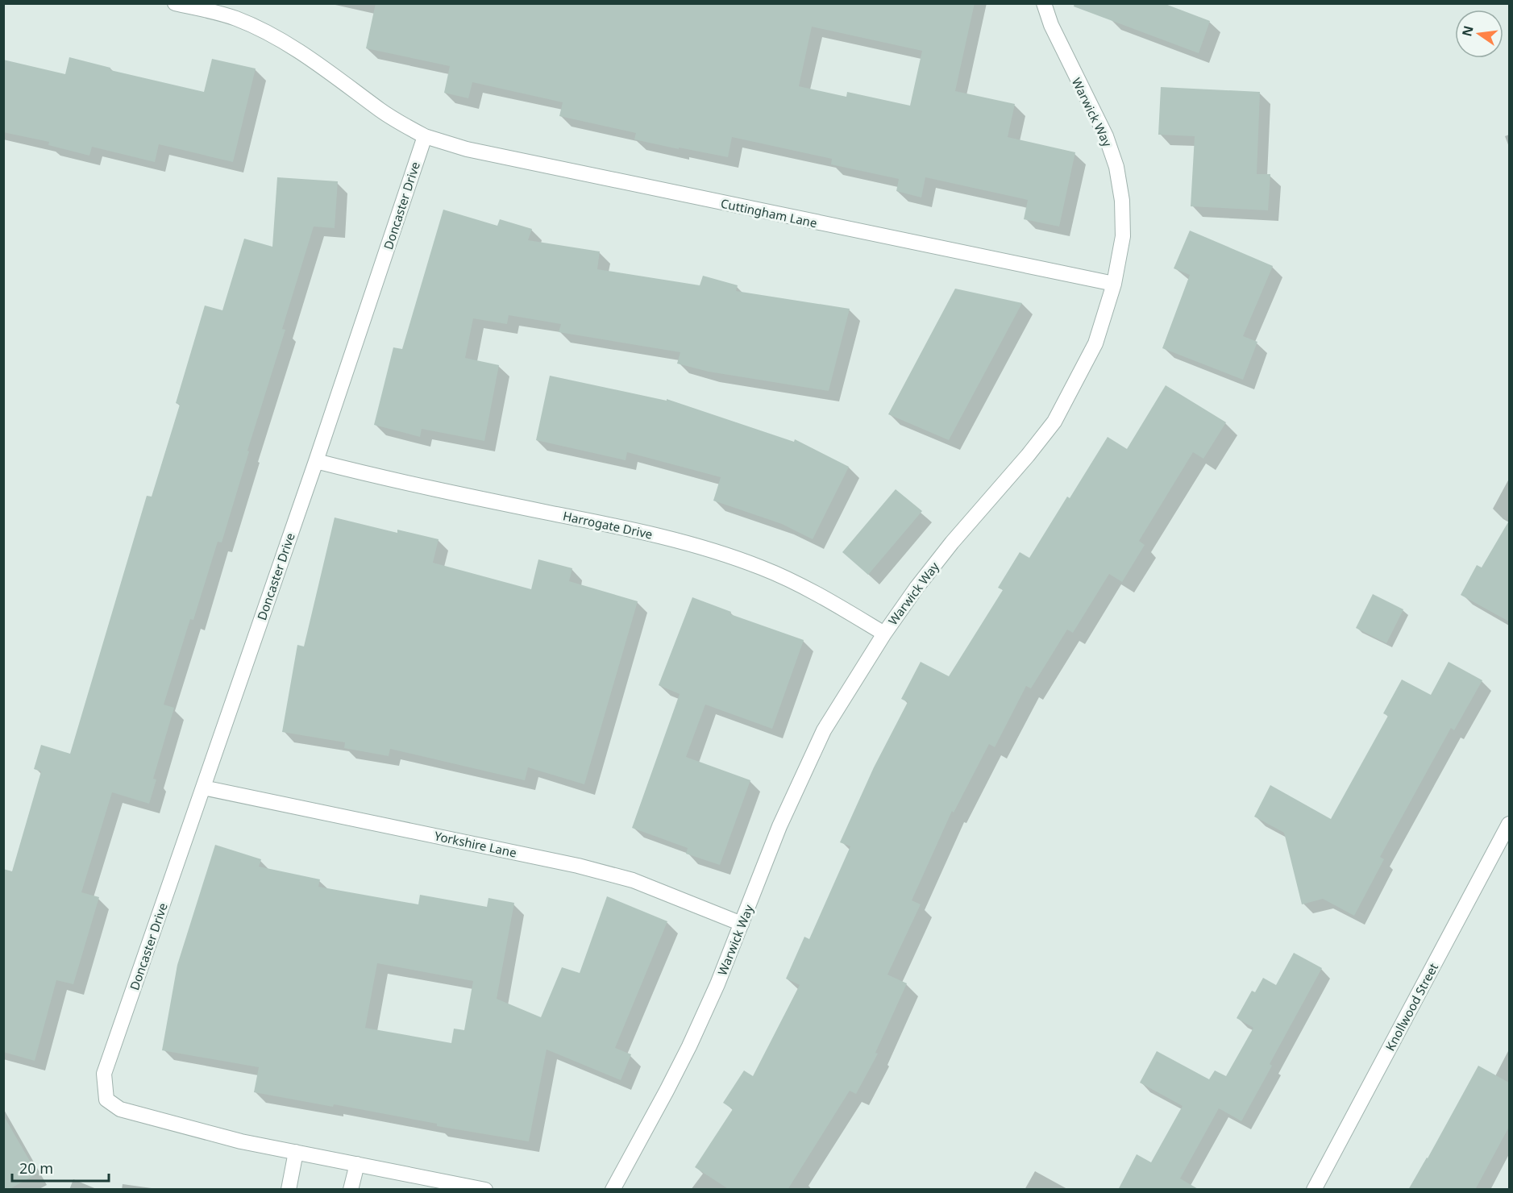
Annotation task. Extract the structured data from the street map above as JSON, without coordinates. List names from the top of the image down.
{
  "streets": {
    "street": [
      "Warwick Way",
      "Doncaster Drive",
      "Cuttingham Lane",
      "Harrogate Drive",
      "Yorkshire Lane",
      "Knollwood Street"
    ]
  },
  "crossings": [
    ["Warwick Way", "Cuttingham Lane"],
    ["Warwick Way", "Harrogate Drive"],
    ["Warwick Way", "Yorkshire Lane"],
    ["Doncaster Drive", "Cuttingham Lane"],
    ["Doncaster Drive", "Harrogate Drive"],
    ["Doncaster Drive", "Yorkshire Lane"]
  ],
  "scale_bar": "20 m",
  "north": "left"
}
